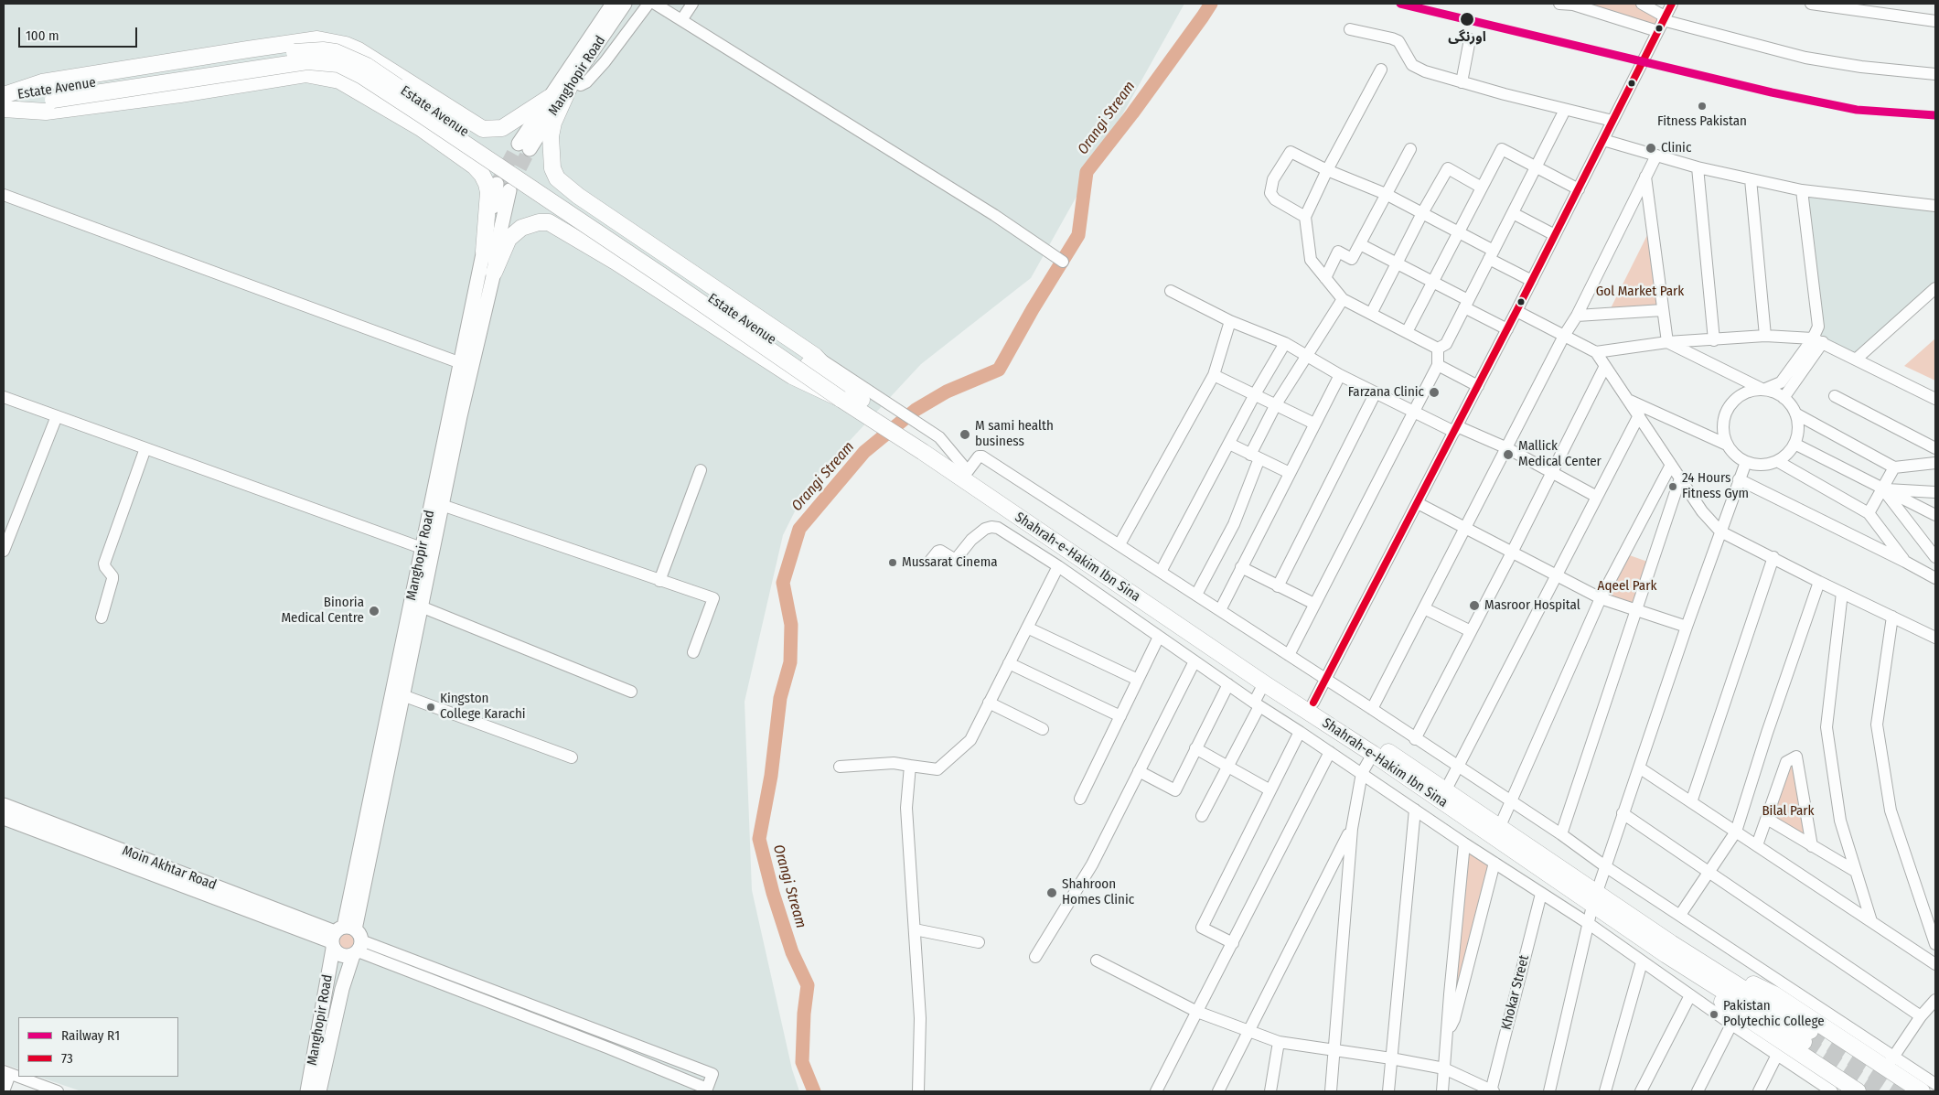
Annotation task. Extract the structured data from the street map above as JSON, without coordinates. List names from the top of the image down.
{
  "streets": {
    "highway": ["Estate Avenue", "Shahrah-e-Hakim Ibn Sina"],
    "main road": ["Manghopir Road", "Moin Akhtar Road"],
    "street": ["Khokar Street"]
  },
  "crossings": [
    ["Manghopir Road", "Moin Akhtar Road"]
  ],
  "water": ["Orangi Stream"],
  "parks": ["Gol Market Park", "Aqeel Park", "Bilal Park"],
  "places": [
    "اورنگی",
    "Fitness Pakistan",
    "Clinic",
    "Farzana Clinic",
    "M sami health business",
    "Mallick Medical Center",
    "24 Hours Fitness Gym",
    "Mussarat Cinema",
    "Masroor Hospital",
    "Binoria Medical Centre",
    "Kingston College Karachi",
    "Shahroon Homes Clinic",
    "Pakistan Polytechic College"
  ],
  "lines": ["rail line R1", "transit line 73"],
  "legend": ["Railway R1", "73"],
  "scale_bar": "100 m"
}
